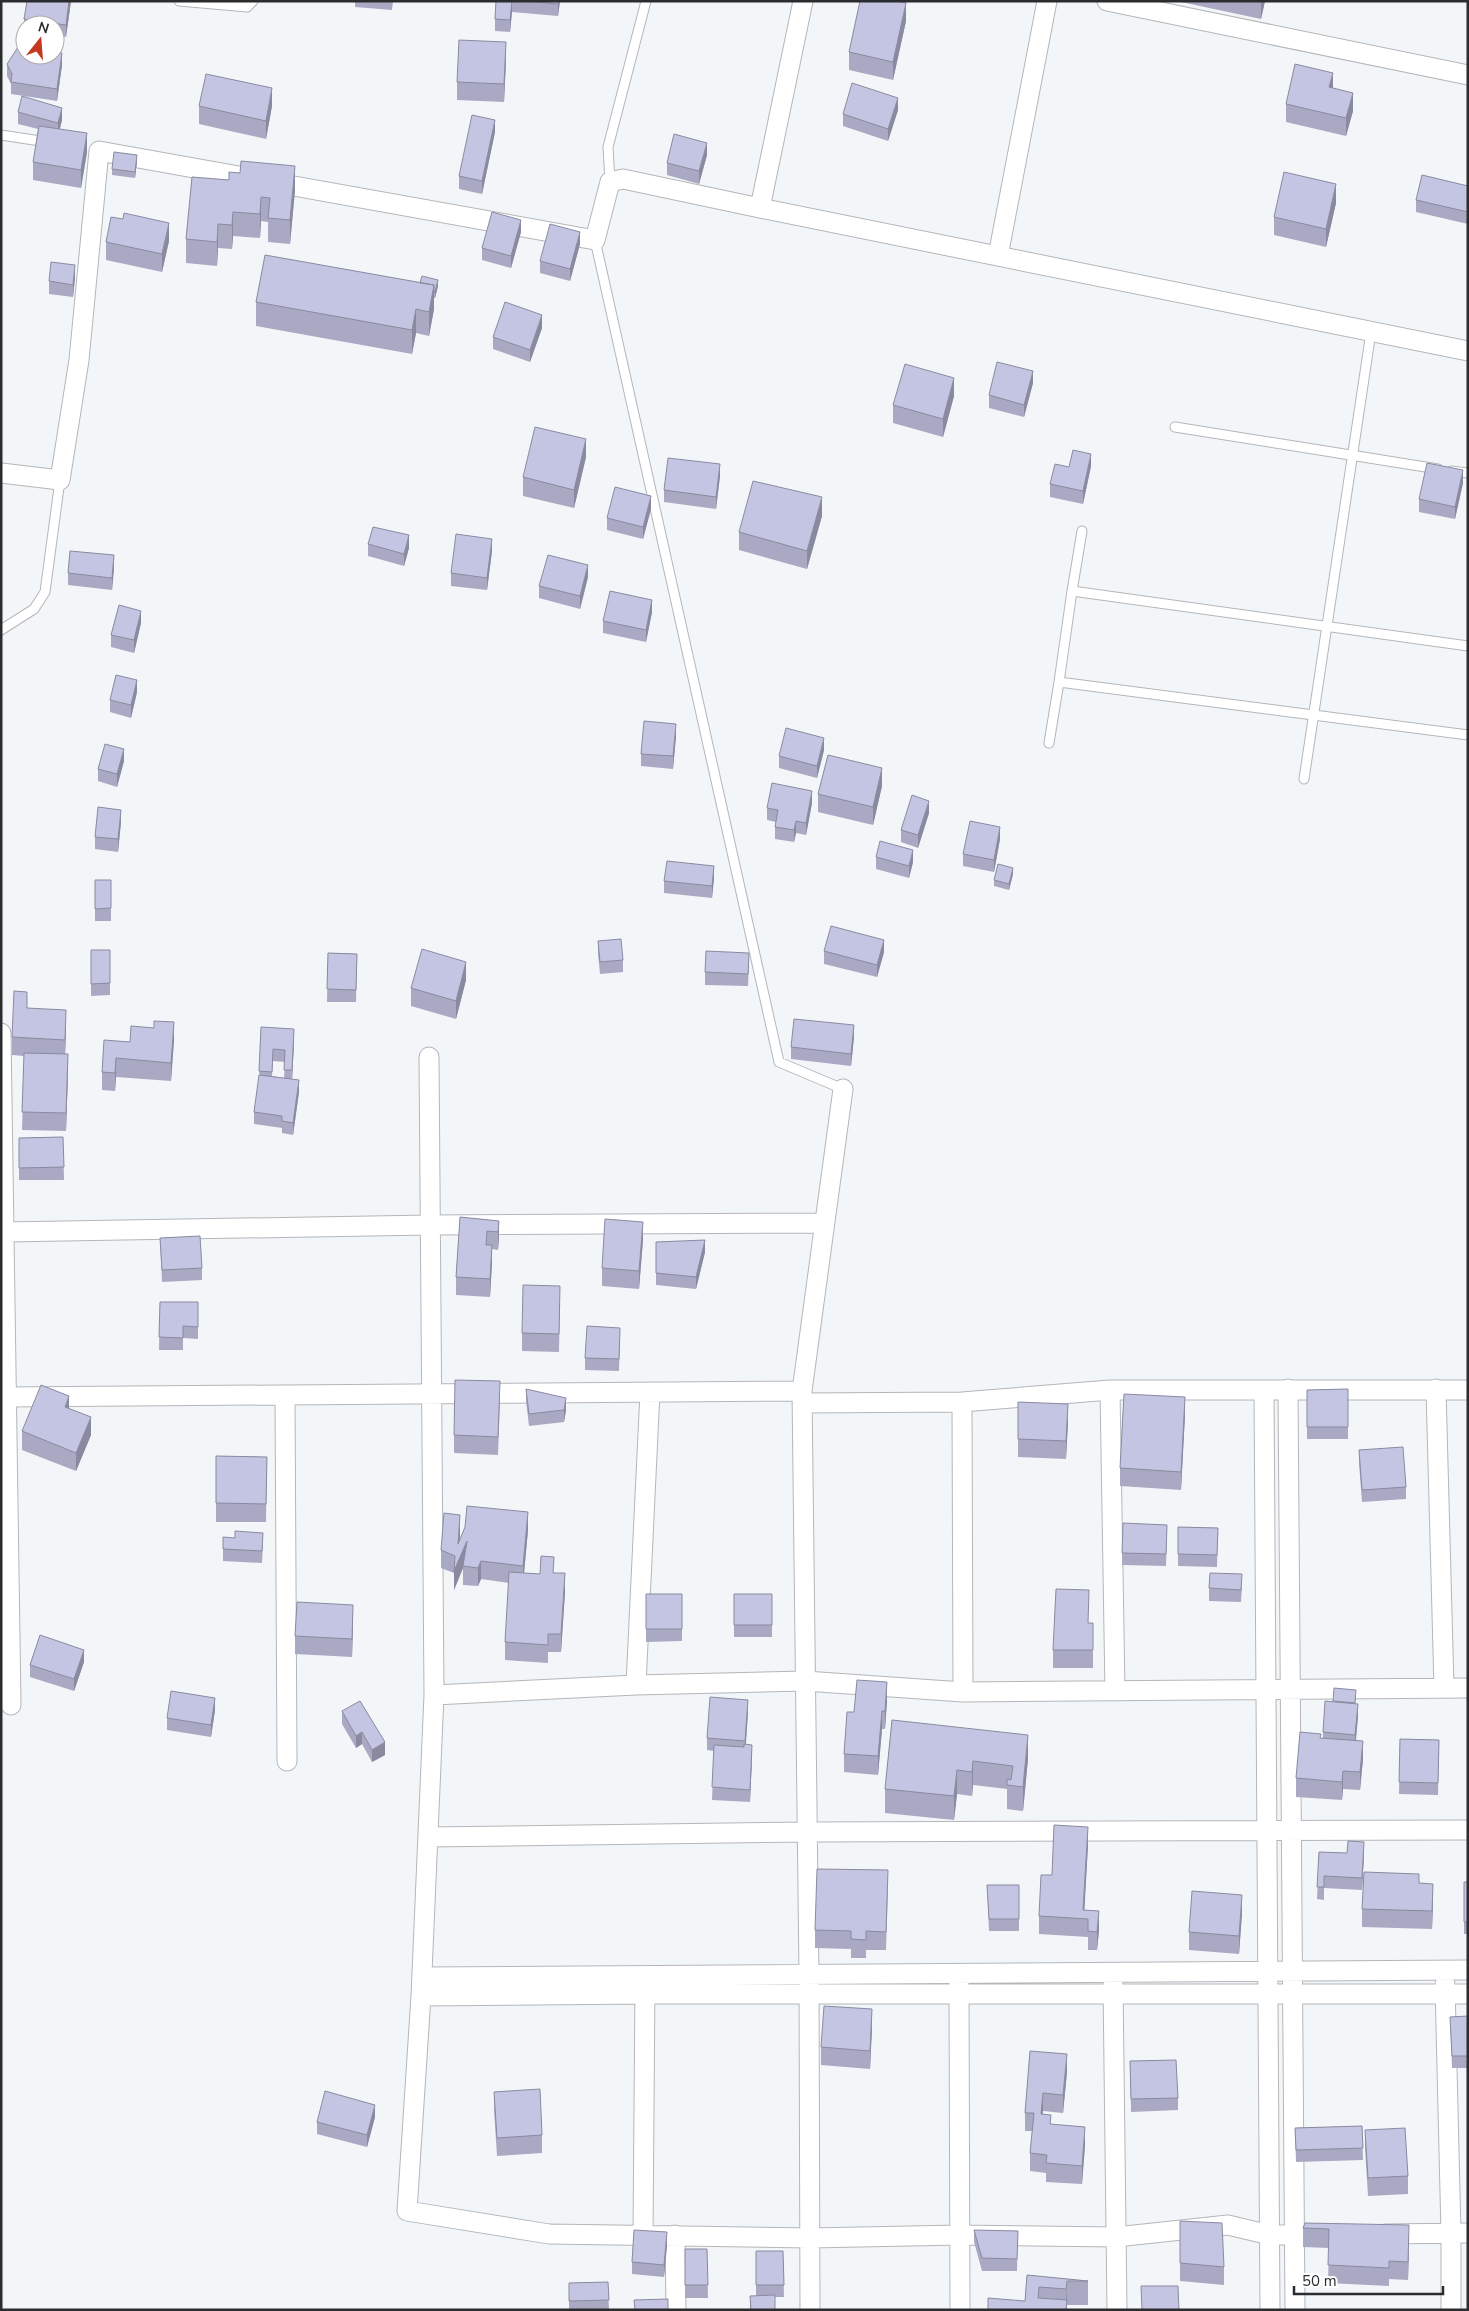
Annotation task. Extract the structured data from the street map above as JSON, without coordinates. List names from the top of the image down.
{
  "scale_bar": "50 m",
  "north": "top"
}
